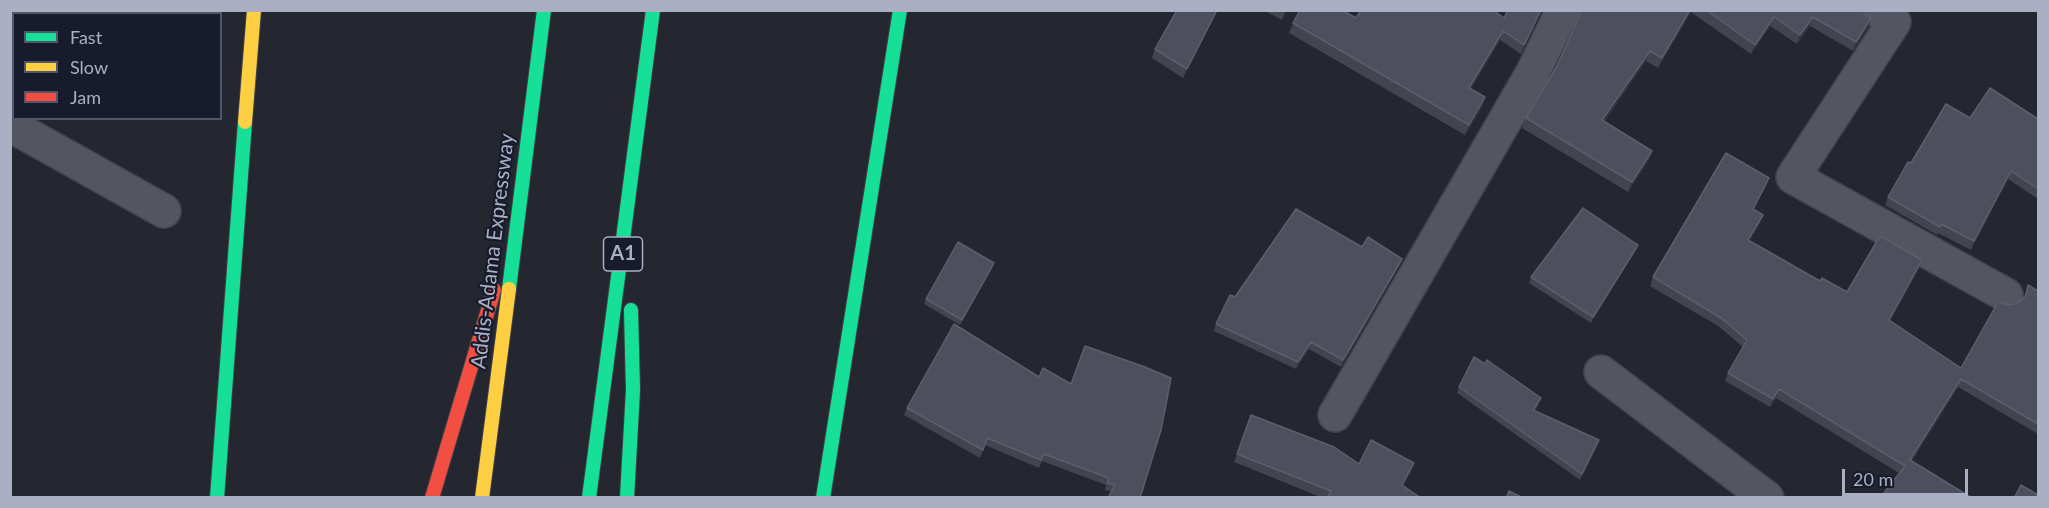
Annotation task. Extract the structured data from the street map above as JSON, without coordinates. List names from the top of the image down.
{
  "streets": {
    "main road": ["Addis-Adama Expressway", "A1"]
  },
  "legend": ["Fast", "Slow", "Jam"],
  "scale_bar": "20 m"
}
